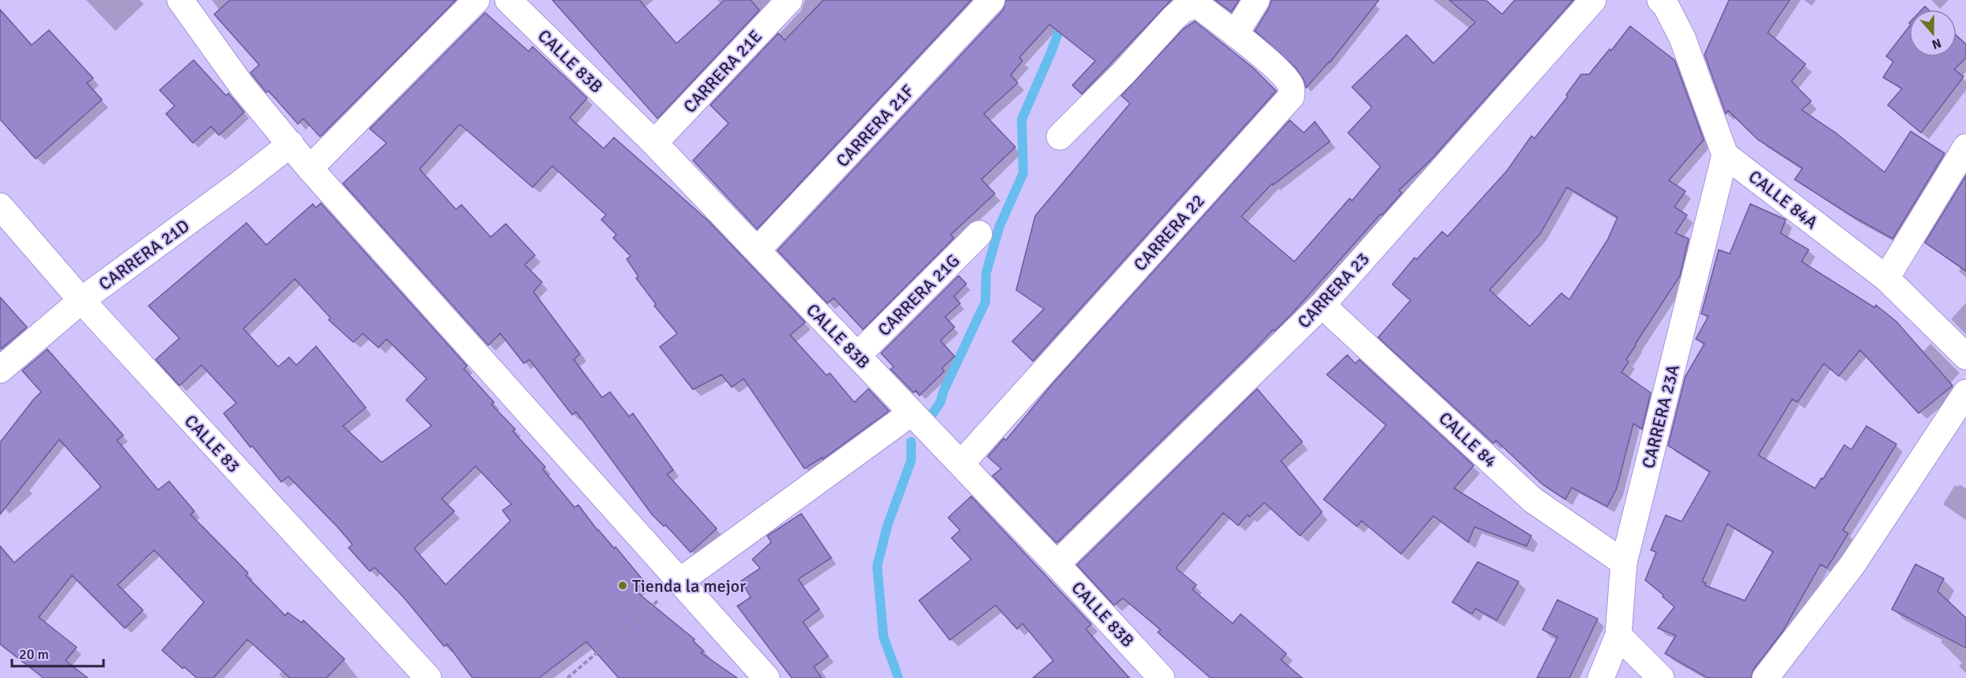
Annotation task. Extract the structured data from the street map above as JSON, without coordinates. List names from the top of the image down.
{
  "streets": {
    "street": [
      "CALLE 83B",
      "CARRERA 21E",
      "CARRERA 21F",
      "CALLE 84A",
      "CARRERA 22",
      "CARRERA 21D",
      "CARRERA 23",
      "CARRERA 21G",
      "CARRERA 23A",
      "CALLE 84",
      "CALLE 83"
    ]
  },
  "crossings": [
    ["CALLE 83B", "CARRERA 21E"],
    ["CALLE 83B", "CARRERA 21F"],
    ["CALLE 83B", "CARRERA 22"],
    ["CALLE 83B", "CARRERA 23"],
    ["CALLE 83B", "CARRERA 21G"],
    ["CALLE 84A", "CARRERA 23A"],
    ["CARRERA 21D", "CALLE 83"],
    ["CARRERA 23", "CALLE 84"],
    ["CARRERA 23A", "CALLE 84"]
  ],
  "places": ["Tienda la mejor"],
  "scale_bar": "20 m",
  "north": "bottom"
}
